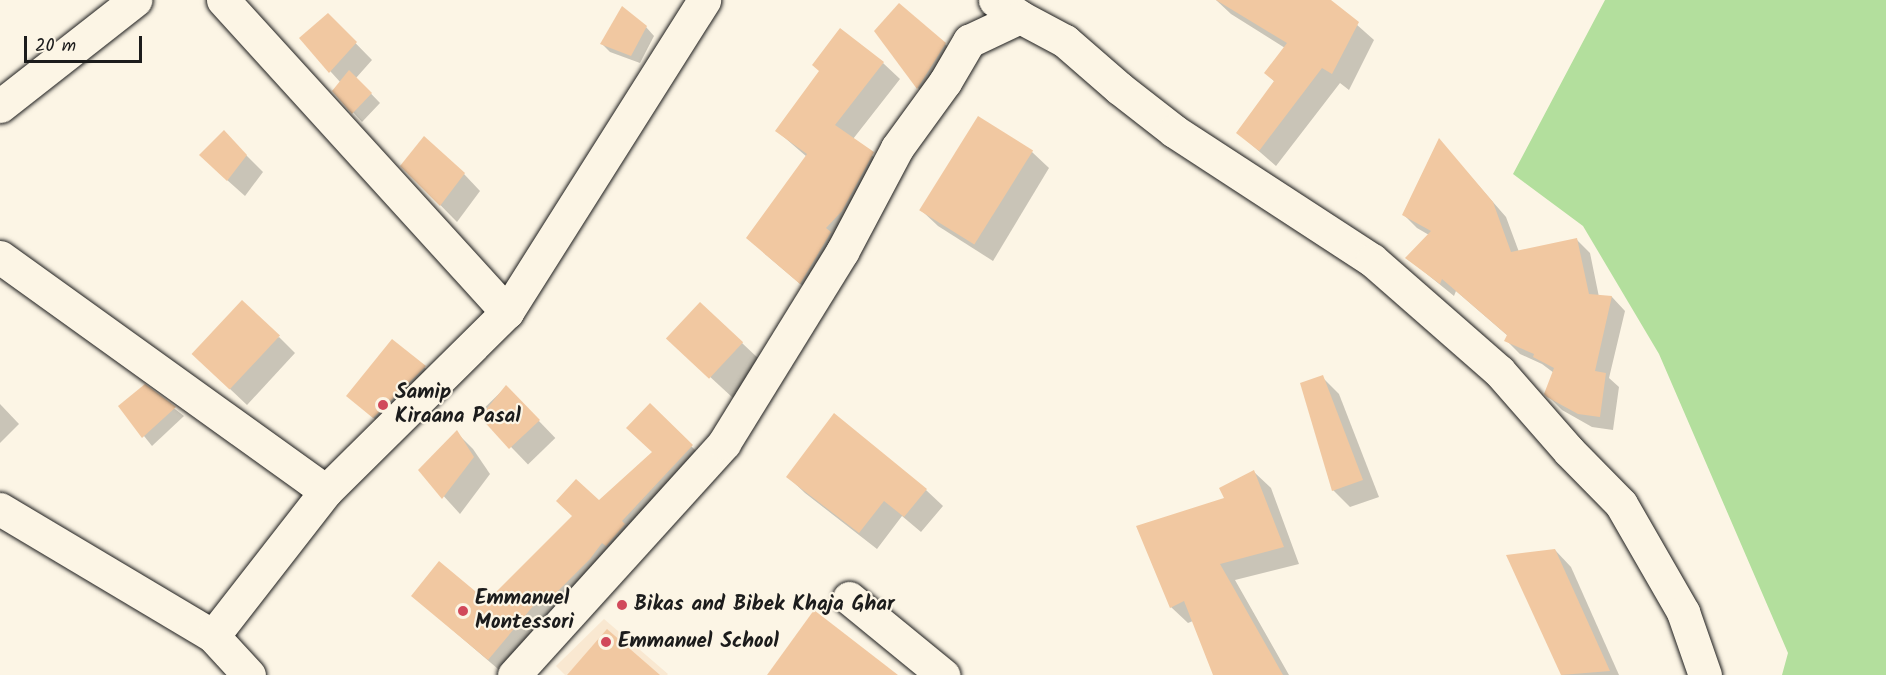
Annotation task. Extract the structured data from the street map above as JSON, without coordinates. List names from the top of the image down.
{
  "places": [
    "Samip Kiraana Pasal",
    "Bikas and Bibek Khaja Ghar",
    "Emmanuel Montessori",
    "Emmanuel School"
  ],
  "scale_bar": "20 m"
}
